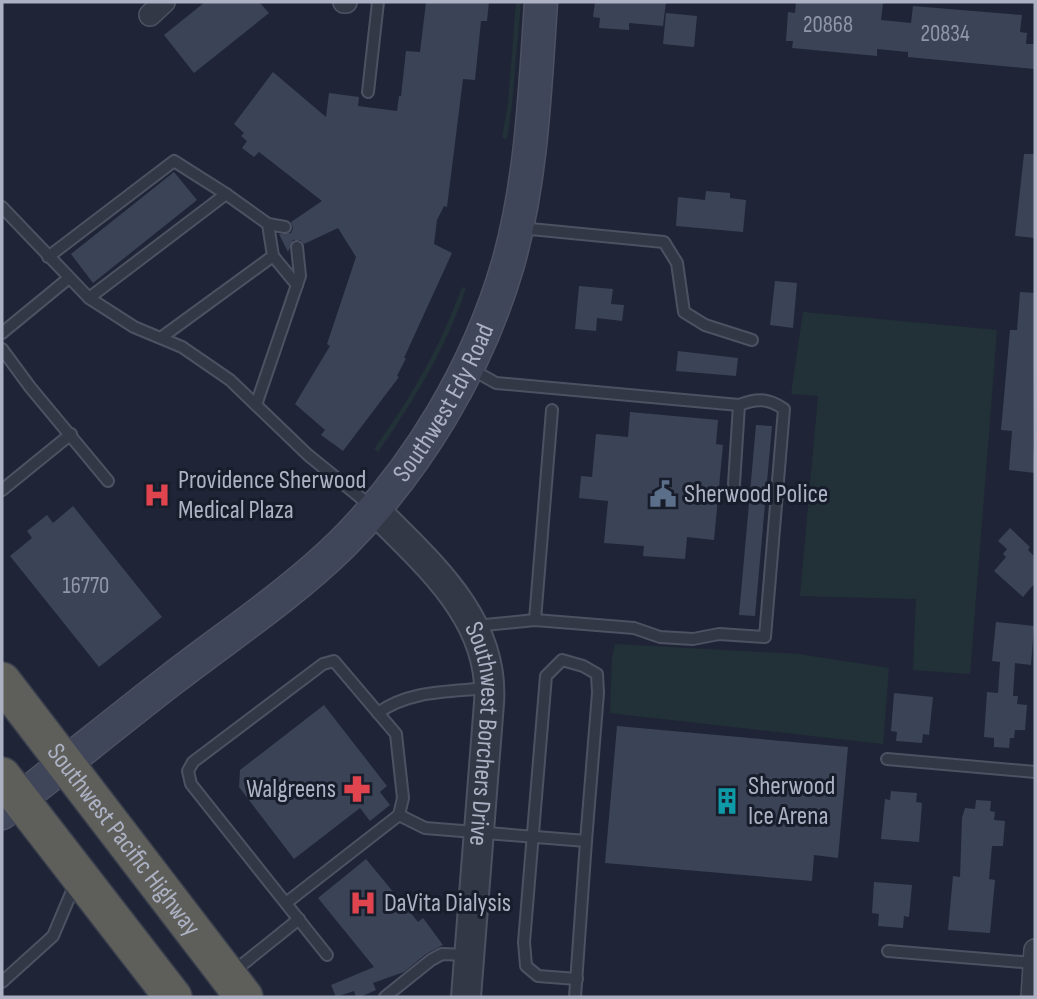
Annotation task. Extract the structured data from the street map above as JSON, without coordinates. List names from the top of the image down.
{
  "streets": {
    "highway": ["Southwest Pacific Highway"],
    "main road": ["Southwest Edy Road"],
    "street": ["Southwest Borchers Drive"]
  },
  "crossings": [
    ["Southwest Edy Road", "Southwest Borchers Drive"],
    ["Southwest Edy Road", "Southwest Pacific Highway"]
  ],
  "places": {
    "public building": ["Sherwood Police"],
    "hospital": ["Providence Sherwood Medical Plaza", "DaVita Dialysis"],
    "pharmacy": ["Walgreens"],
    "building": ["Sherwood Ice Arena"]
  },
  "house_numbers": ["20868", "20834", "16770"]
}
